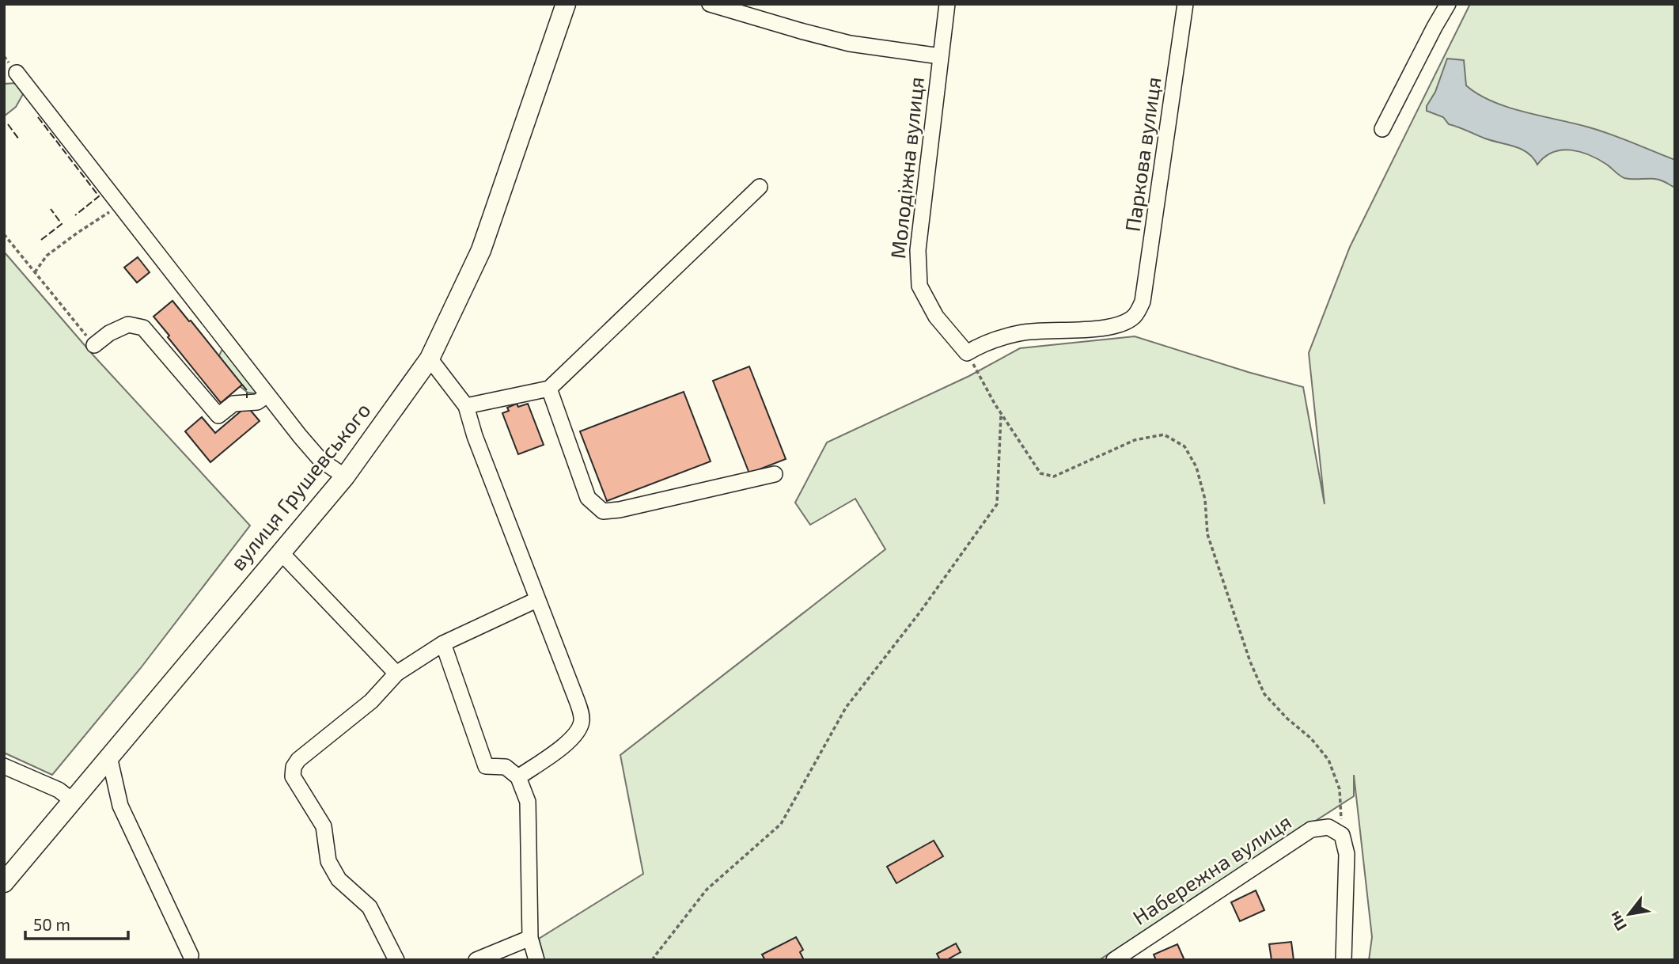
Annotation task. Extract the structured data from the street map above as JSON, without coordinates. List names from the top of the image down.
{
  "streets": {
    "main road": ["вулиця Грушевського"],
    "street": ["Паркова вулиця", "Молодіжна вулиця", "Набережна вулиця"]
  },
  "crossings": [
    ["Паркова вулиця", "Молодіжна вулиця"]
  ],
  "scale_bar": "50 m",
  "north": "bottom left"
}
